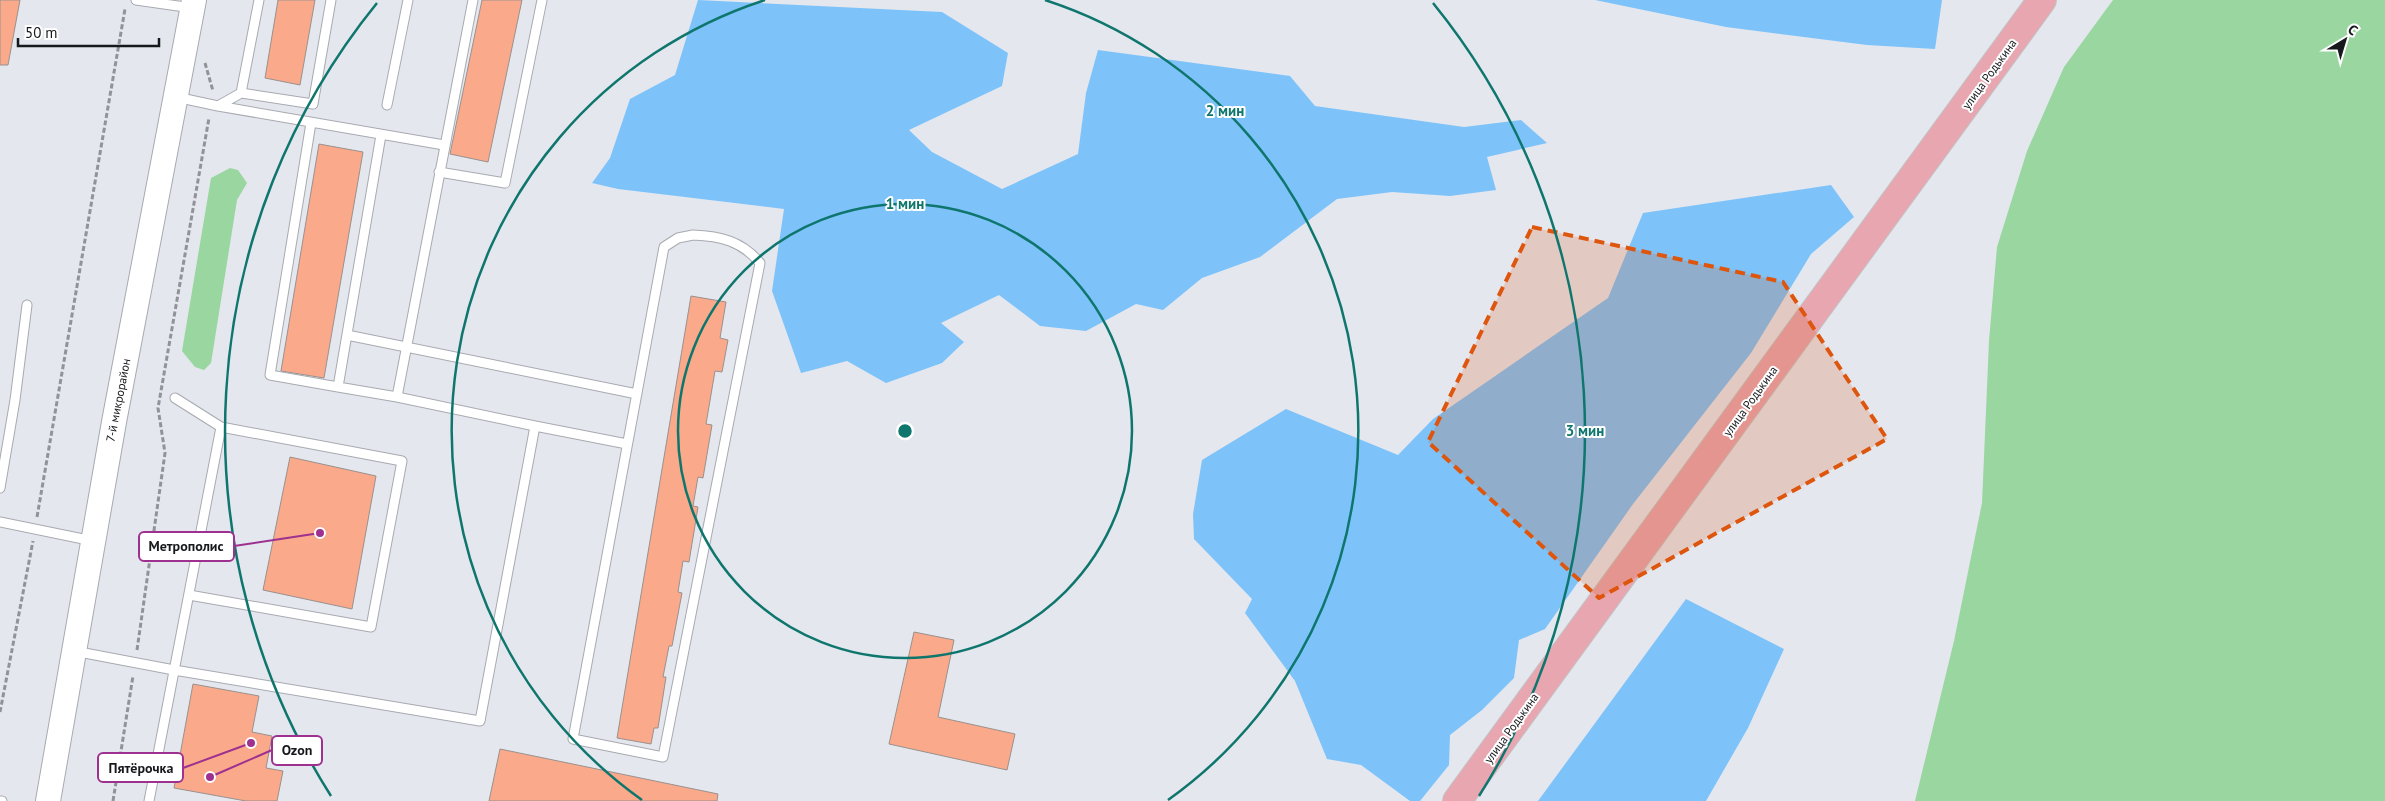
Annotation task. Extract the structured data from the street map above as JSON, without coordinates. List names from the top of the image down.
{
  "streets": {
    "main road": ["улица Родькина"],
    "street": ["7-й микрорайон"]
  },
  "places": ["Метрополис", "Пятёрочка", "Ozon"],
  "scale_bar": "50 m",
  "north": "top right",
  "rings": ["2 мин", "1 мин", "3 мин"]
}
